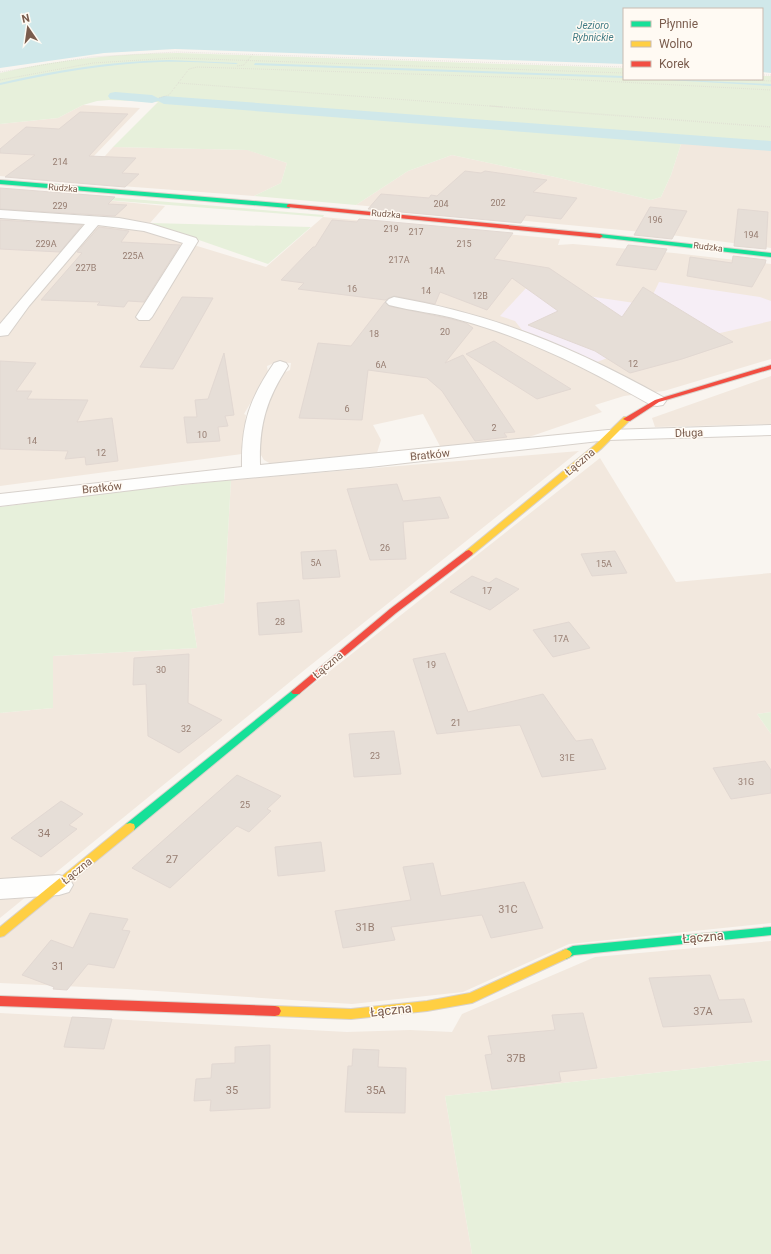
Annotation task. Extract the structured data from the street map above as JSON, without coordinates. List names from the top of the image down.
{
  "streets": {
    "street": [
      "Rudzka",
      "Długa",
      "Bratków",
      "Łączna"
    ]
  },
  "crossings": [
    ["Długa", "Bratków"],
    ["Długa", "Łączna"],
    ["Bratków", "Łączna"]
  ],
  "water": ["Jezioro Rybnickie"],
  "house_numbers": [
    "214",
    "202",
    "204",
    "229",
    "196",
    "219",
    "217",
    "194",
    "229A",
    "215",
    "225A",
    "217A",
    "227B",
    "14A",
    "16",
    "14",
    "12B",
    "20",
    "18",
    "12",
    "6A",
    "6",
    "2",
    "10",
    "14",
    "12",
    "26",
    "5A",
    "15A",
    "17",
    "28",
    "17A",
    "19",
    "30",
    "21",
    "32",
    "23",
    "31E",
    "31G",
    "25",
    "34",
    "27",
    "31C",
    "31B",
    "31",
    "37A",
    "37B",
    "35",
    "35A"
  ],
  "legend": ["Płynnie", "Wolno", "Korek"],
  "north": "top"
}
